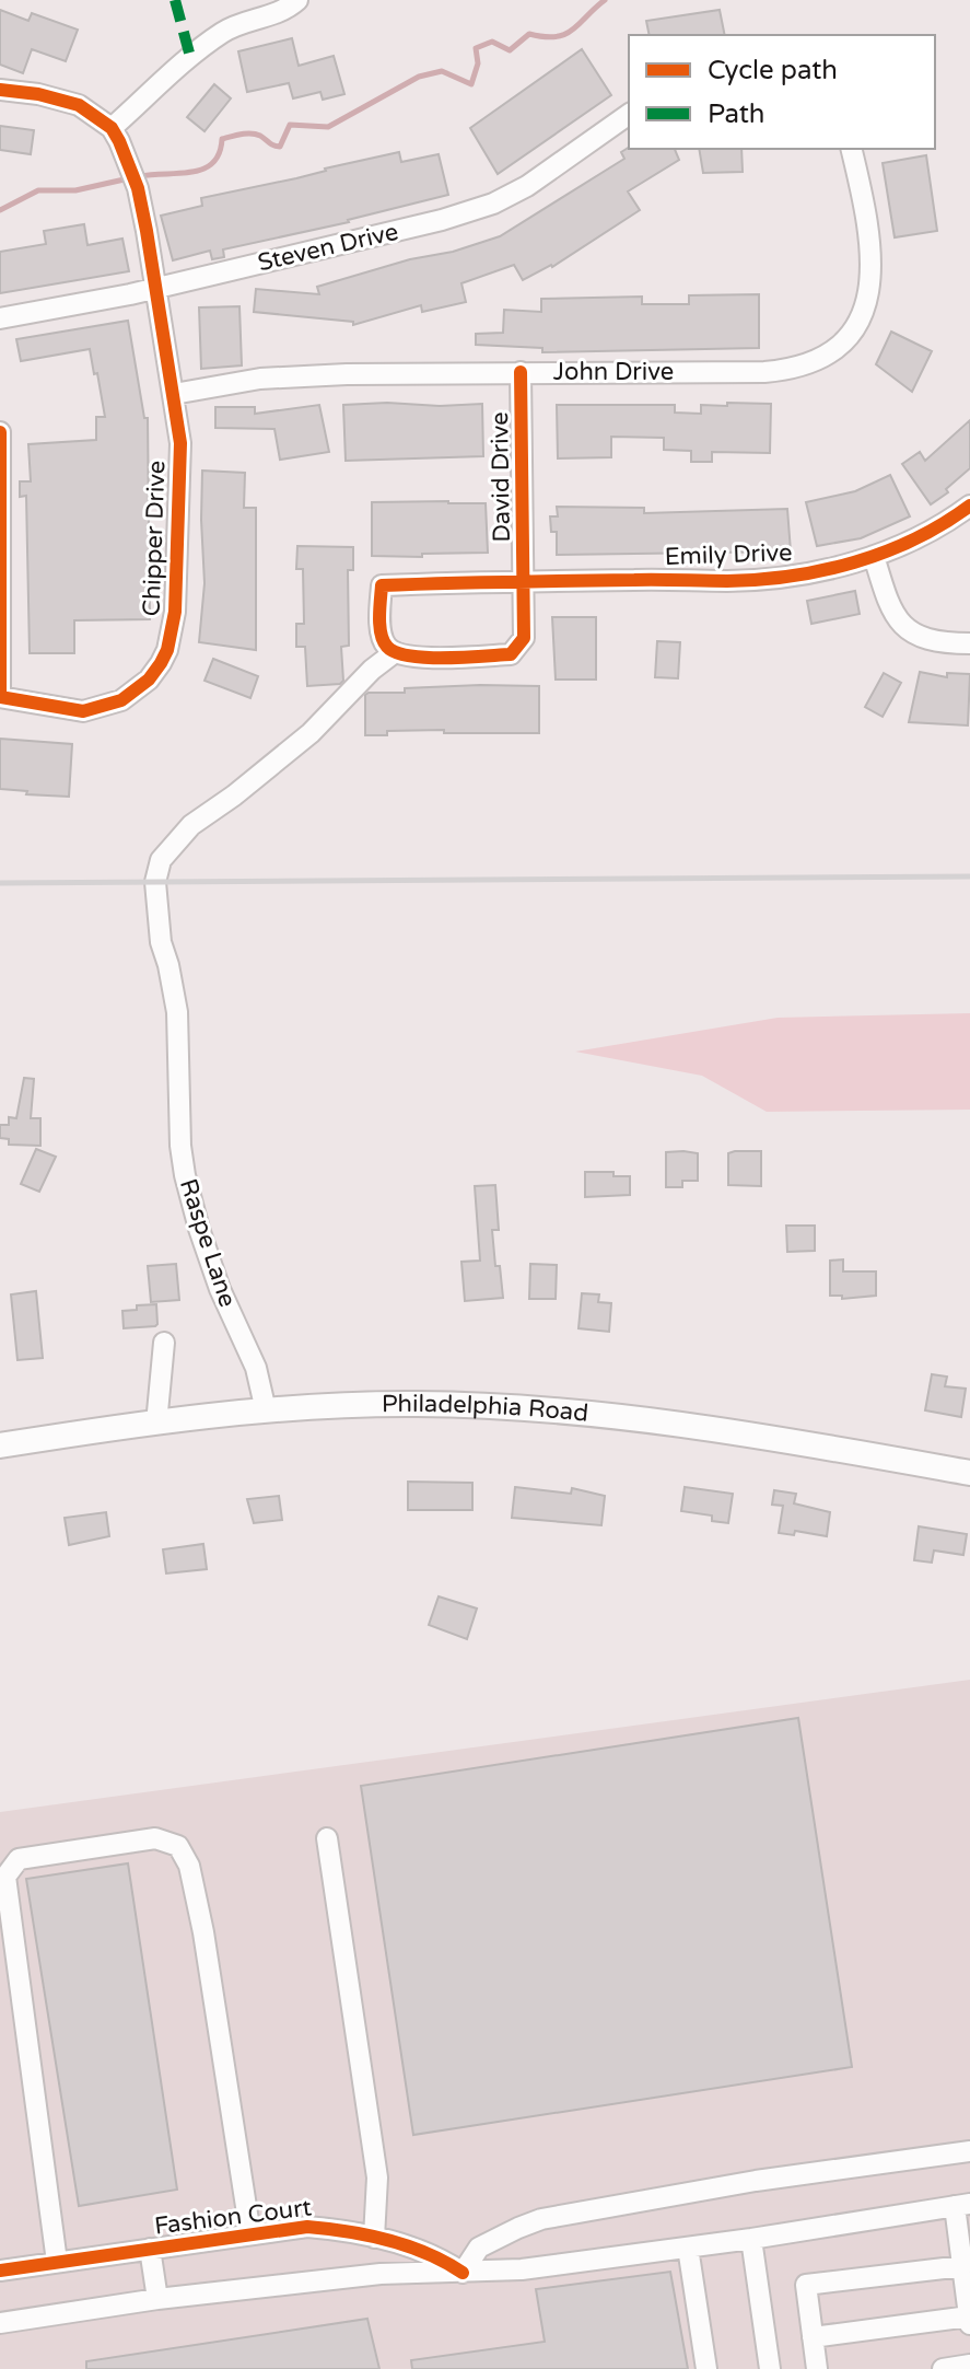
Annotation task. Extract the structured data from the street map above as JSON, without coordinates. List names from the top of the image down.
{
  "streets": {
    "main road": ["Philadelphia Road"],
    "street": [
      "Steven Drive",
      "John Drive",
      "David Drive",
      "Chipper Drive",
      "Emily Drive",
      "Raspe Lane",
      "Fashion Court"
    ]
  },
  "crossings": [
    ["Steven Drive", "Chipper Drive"],
    ["John Drive", "David Drive"],
    ["John Drive", "Chipper Drive"],
    ["David Drive", "Emily Drive"],
    ["David Drive", "Raspe Lane"],
    ["Raspe Lane", "Philadelphia Road"]
  ],
  "legend": ["Cycle path", "Path"]
}
